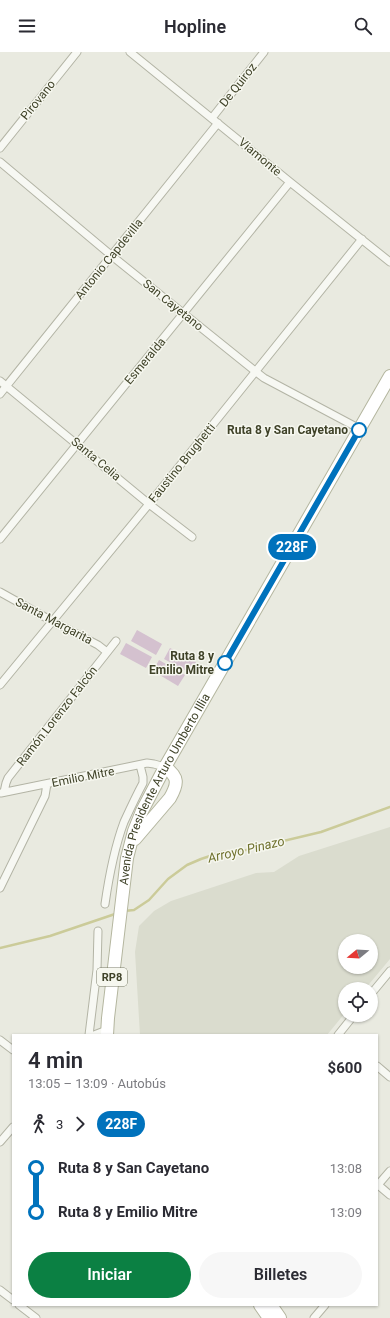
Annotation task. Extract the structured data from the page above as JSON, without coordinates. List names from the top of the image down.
{
  "streets": {
    "main road": ["Avenida Presidente Arturo Umberto Illia", "RP8"],
    "street": [
      "De Quiroz",
      "Pirovano",
      "Viamonte",
      "Antonio Capdevilla",
      "San Cayetano",
      "Esmeralda",
      "Santa Celia",
      "Faustino Brughetti",
      "Santa Margarita",
      "Ramón Lorenzo Falcón",
      "Emilio Mitre"
    ]
  },
  "crossings": [
    ["De Quiroz", "Viamonte"],
    ["De Quiroz", "Antonio Capdevilla"],
    ["Viamonte", "Antonio Capdevilla"],
    ["Viamonte", "Esmeralda"],
    ["Viamonte", "Faustino Brughetti"],
    ["Antonio Capdevilla", "San Cayetano"],
    ["Antonio Capdevilla", "Santa Celia"],
    ["San Cayetano", "Esmeralda"],
    ["San Cayetano", "Faustino Brughetti"],
    ["San Cayetano", "Avenida Presidente Arturo Umberto Illia"],
    ["Esmeralda", "Santa Celia"],
    ["Santa Celia", "Faustino Brughetti"],
    ["Faustino Brughetti", "Santa Margarita"],
    ["Santa Margarita", "Ramón Lorenzo Falcón"],
    ["Ramón Lorenzo Falcón", "Emilio Mitre"],
    ["Emilio Mitre", "Avenida Presidente Arturo Umberto Illia"]
  ],
  "water": ["Arroyo Pinazo"],
  "places": ["Ruta 8 y San Cayetano", "Ruta 8 y Emilio Mitre"],
  "lines": ["bus line 228F"],
  "north": "left",
  "page": {
    "header": "Hopline",
    "on_map": "228F",
    "heading": ["4 min", "13:05 – 13:09 · Autobús", "$600"],
    "legs": ["3", "228F"],
    "list": [
      {
        "name": "Ruta 8 y San Cayetano",
        "value": "13:08"
      },
      {
        "name": "Ruta 8 y Emilio Mitre",
        "value": "13:09"
      }
    ],
    "buttons": ["Iniciar", "Billetes"]
  }
}
